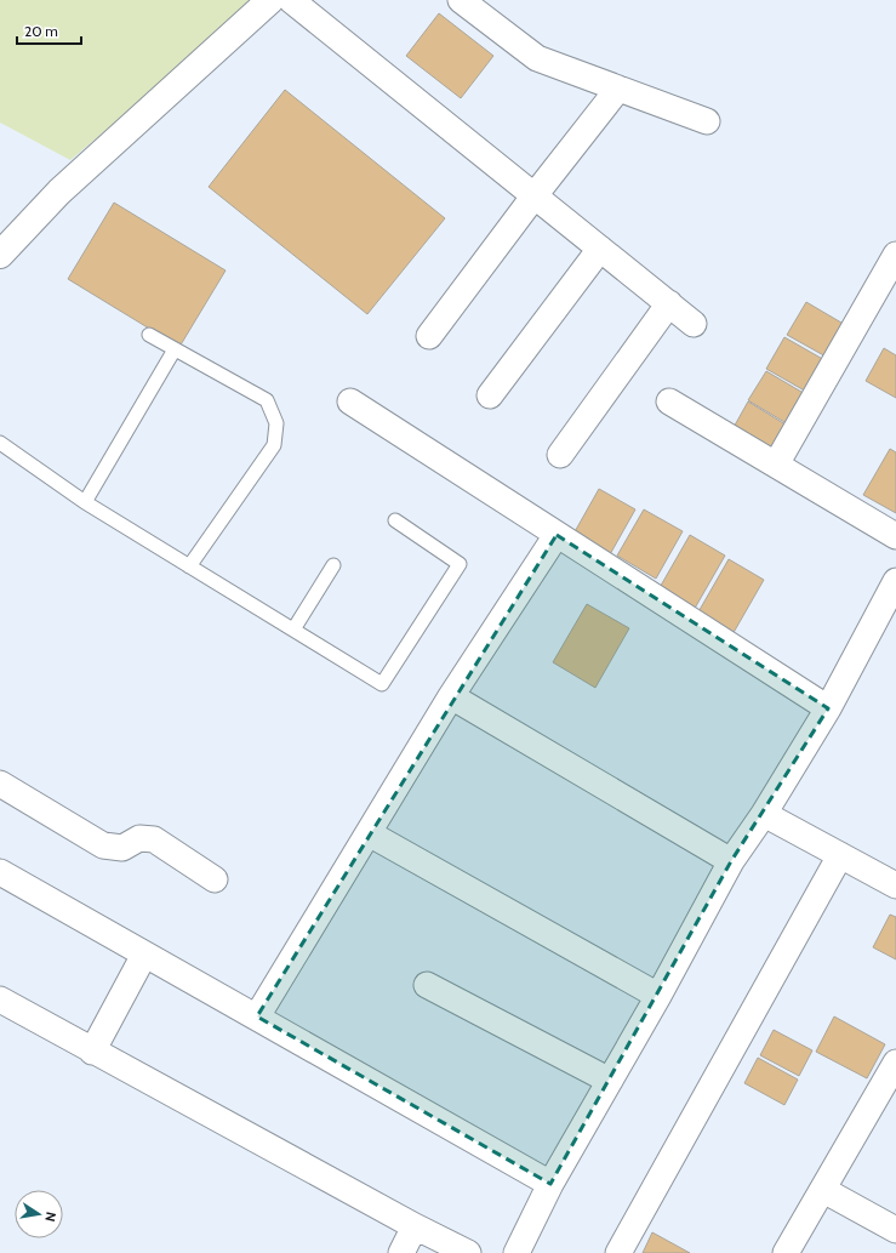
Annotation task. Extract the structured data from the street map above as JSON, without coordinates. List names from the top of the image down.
{
  "scale_bar": "20 m",
  "north": "right"
}
